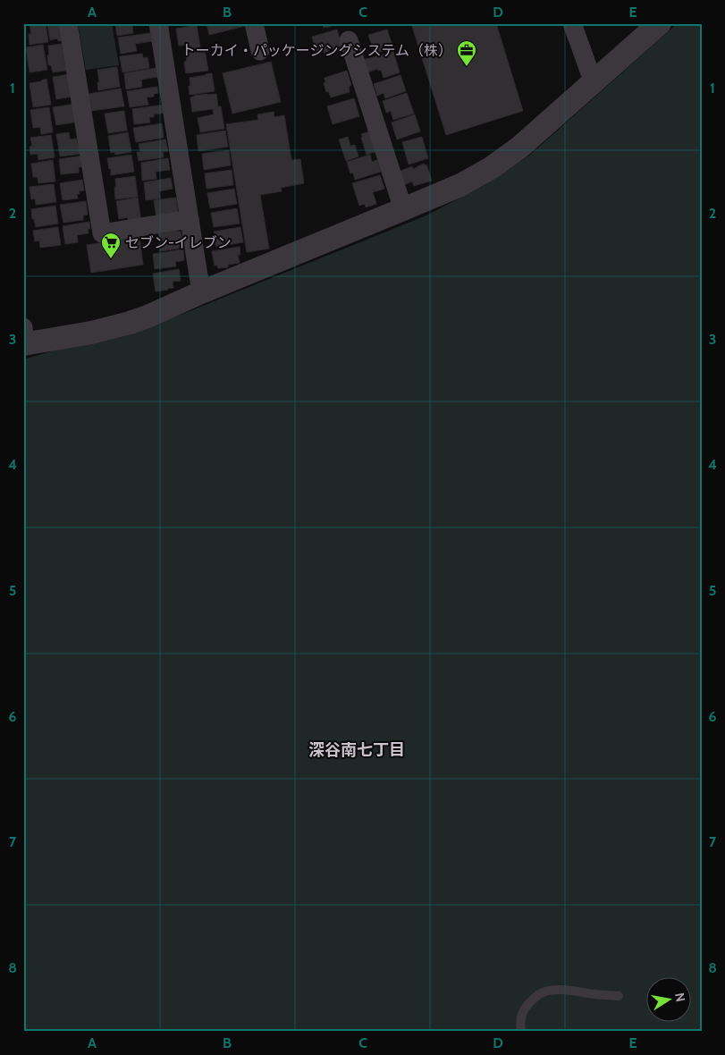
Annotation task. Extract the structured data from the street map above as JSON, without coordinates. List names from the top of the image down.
{
  "districts": ["深谷南七丁目"],
  "places": {
    "office": ["トーカイ・パッケージングシステム（株）"],
    "supermarket": ["セブン-イレブン"]
  },
  "north": "right",
  "grid": {
    "columns": [
      "A",
      "B",
      "C",
      "D",
      "E"
    ],
    "rows": [
      "1",
      "2",
      "3",
      "4",
      "5",
      "6",
      "7",
      "8"
    ]
  }
}
